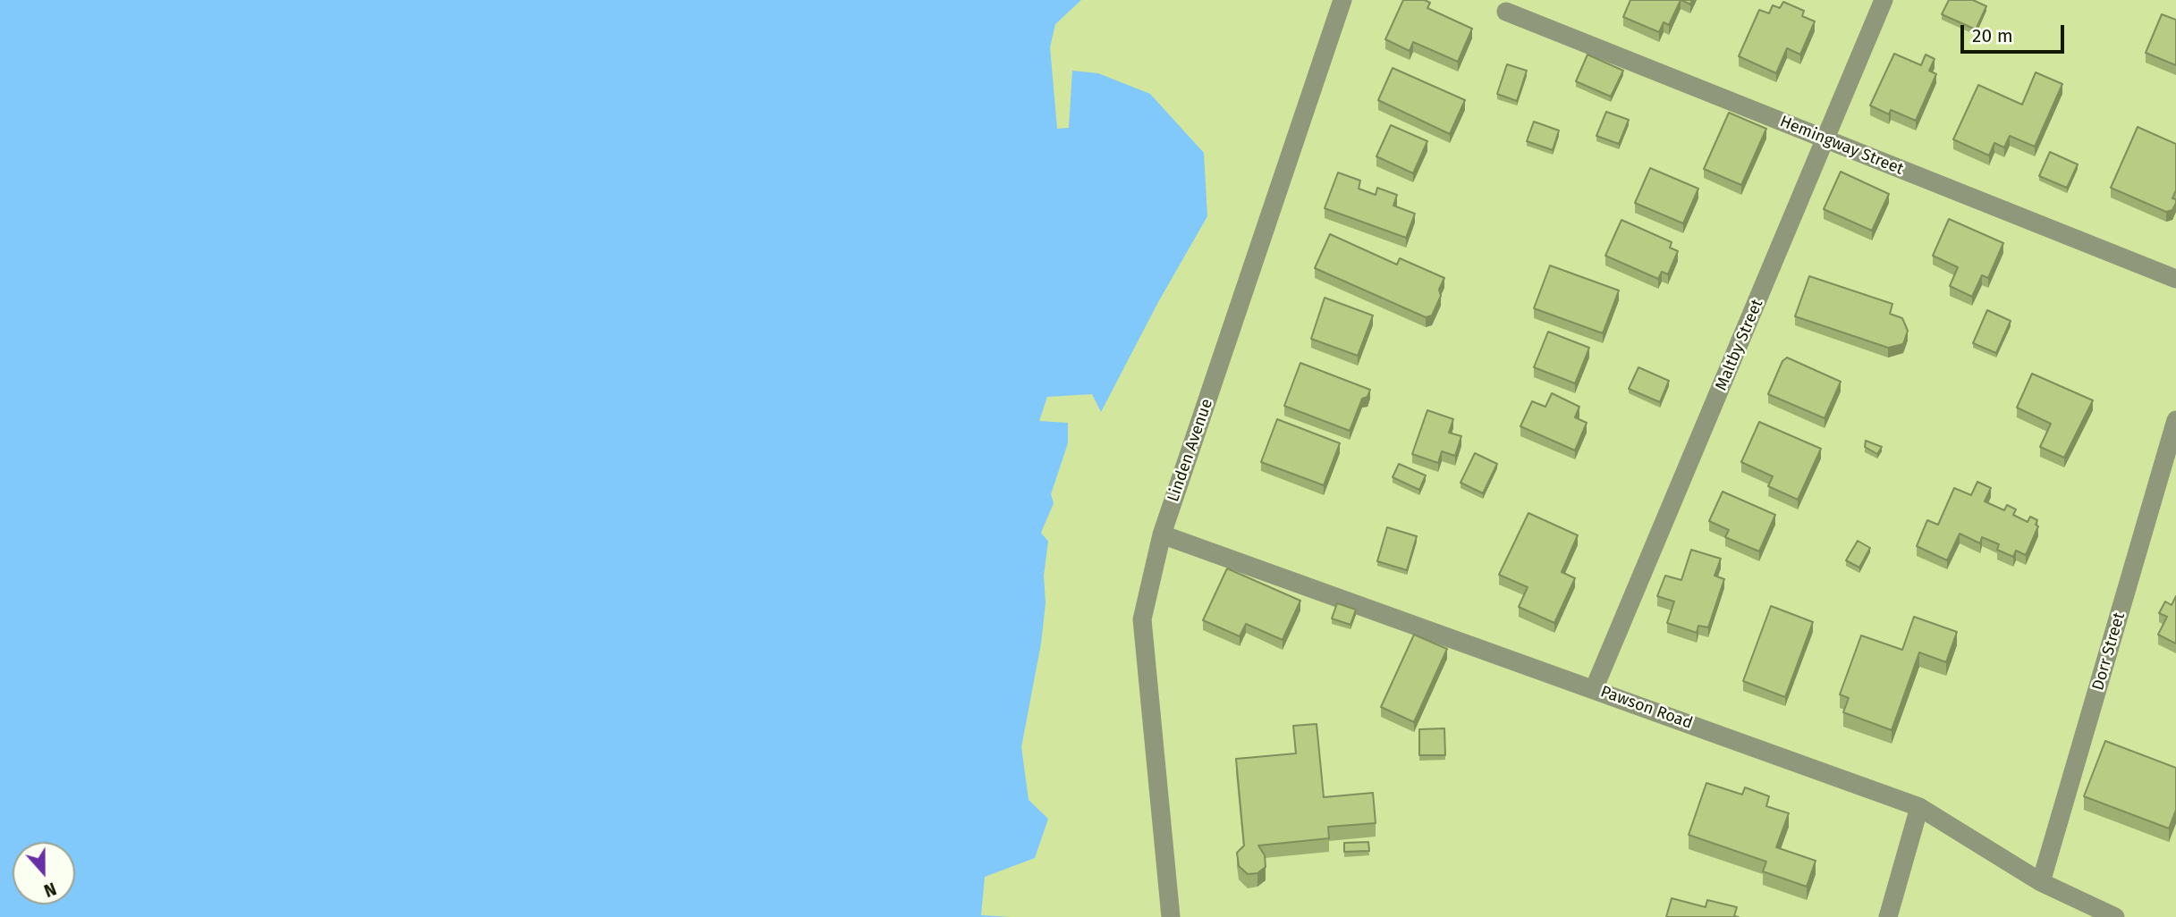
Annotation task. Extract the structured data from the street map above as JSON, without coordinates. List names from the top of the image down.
{
  "streets": {
    "street": [
      "Hemingway Street",
      "Maltby Street",
      "Linden Avenue",
      "Dorr Street",
      "Pawson Road"
    ]
  },
  "crossings": [
    ["Hemingway Street", "Maltby Street"],
    ["Maltby Street", "Pawson Road"],
    ["Linden Avenue", "Pawson Road"],
    ["Dorr Street", "Pawson Road"]
  ],
  "scale_bar": "20 m",
  "north": "bottom"
}
